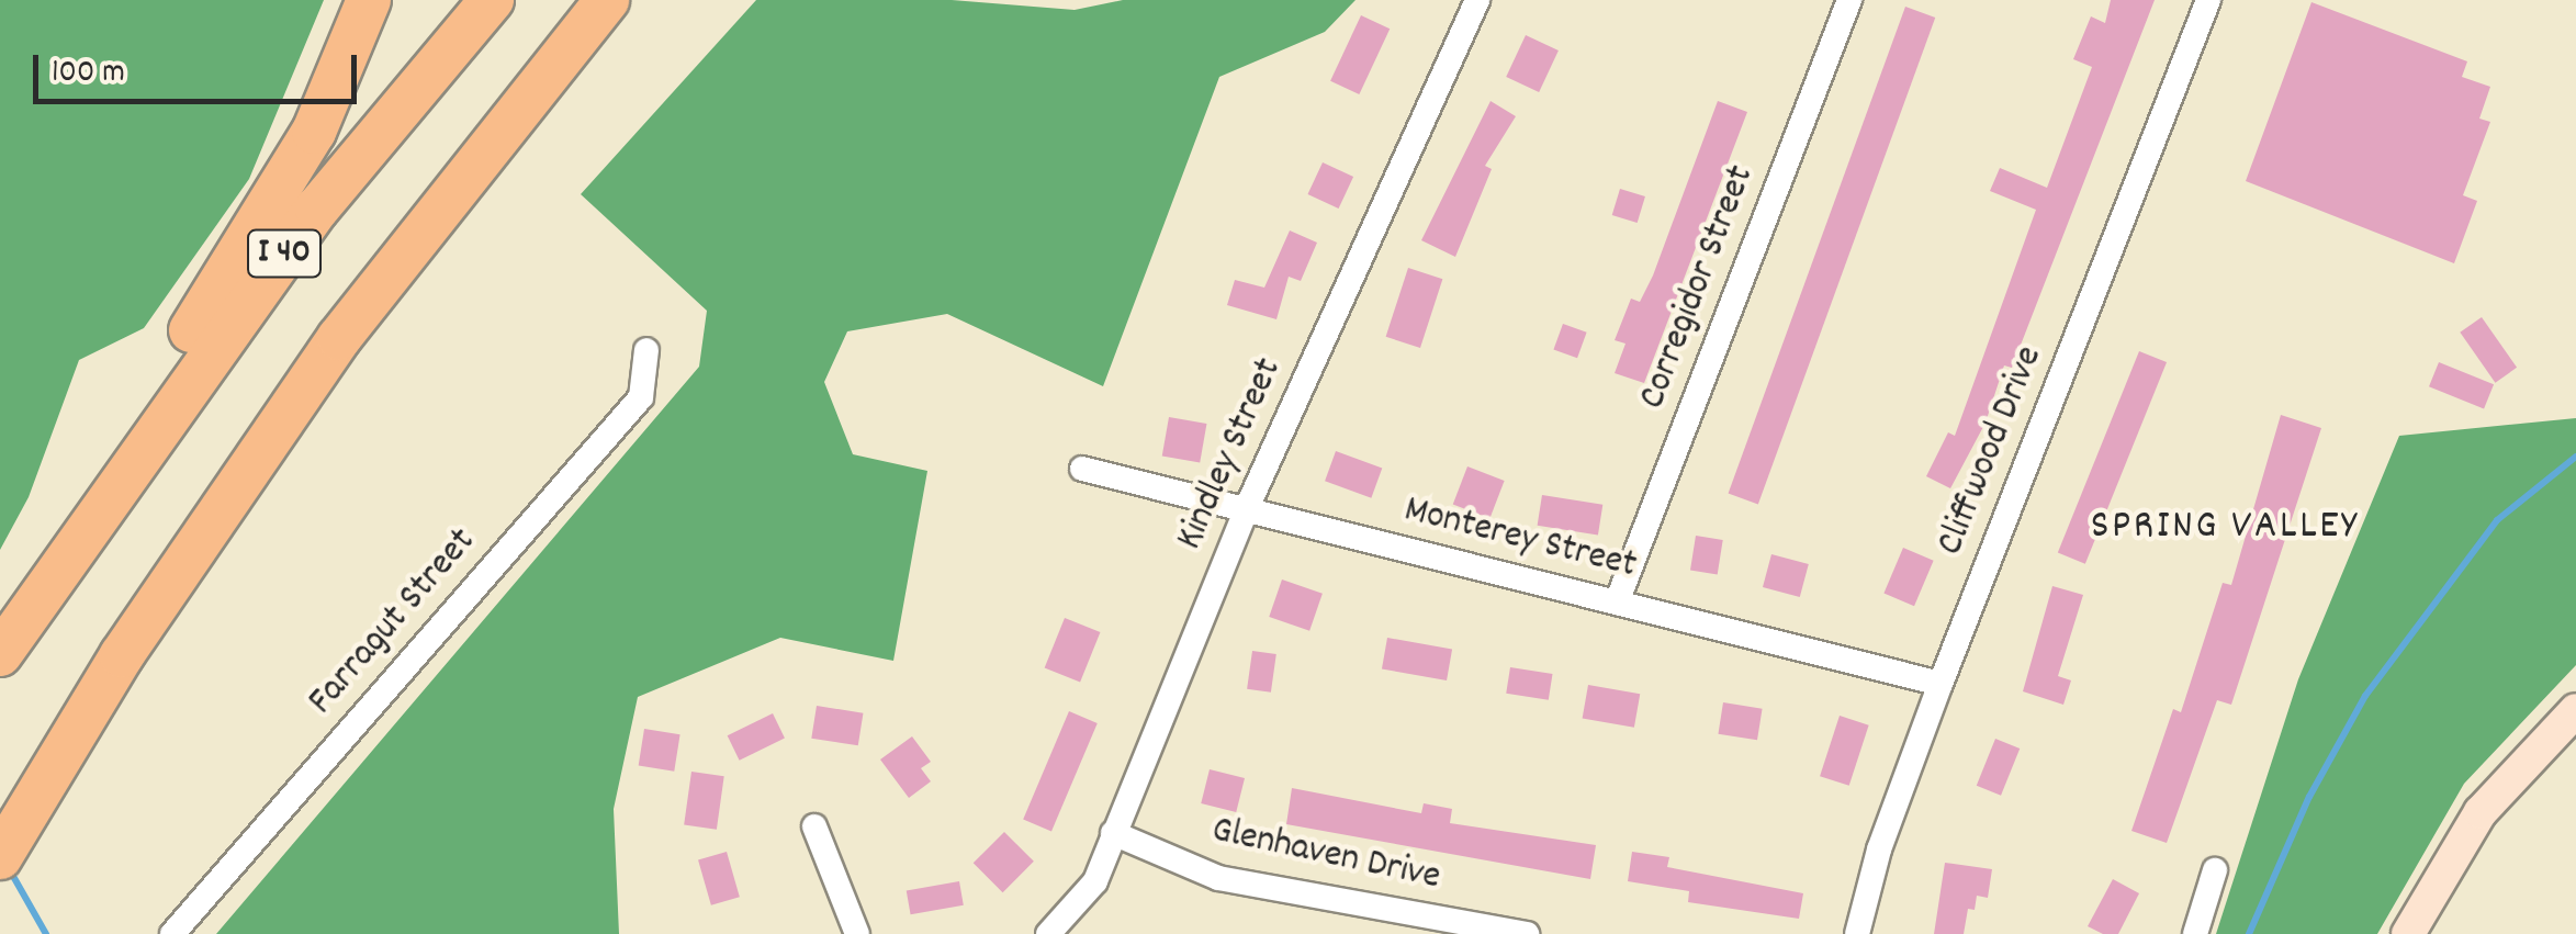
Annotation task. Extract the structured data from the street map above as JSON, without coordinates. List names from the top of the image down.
{
  "streets": {
    "highway": ["I 40"],
    "street": [
      "Corregidor Street",
      "Cliffwood Drive",
      "Kindley Street",
      "Monterey Street",
      "Farragut Street",
      "Glenhaven Drive"
    ]
  },
  "crossings": [
    ["Corregidor Street", "Monterey Street"],
    ["Cliffwood Drive", "Monterey Street"],
    ["Kindley Street", "Monterey Street"],
    ["Kindley Street", "Glenhaven Drive"]
  ],
  "districts": ["SPRING VALLEY"],
  "scale_bar": "100 m"
}
